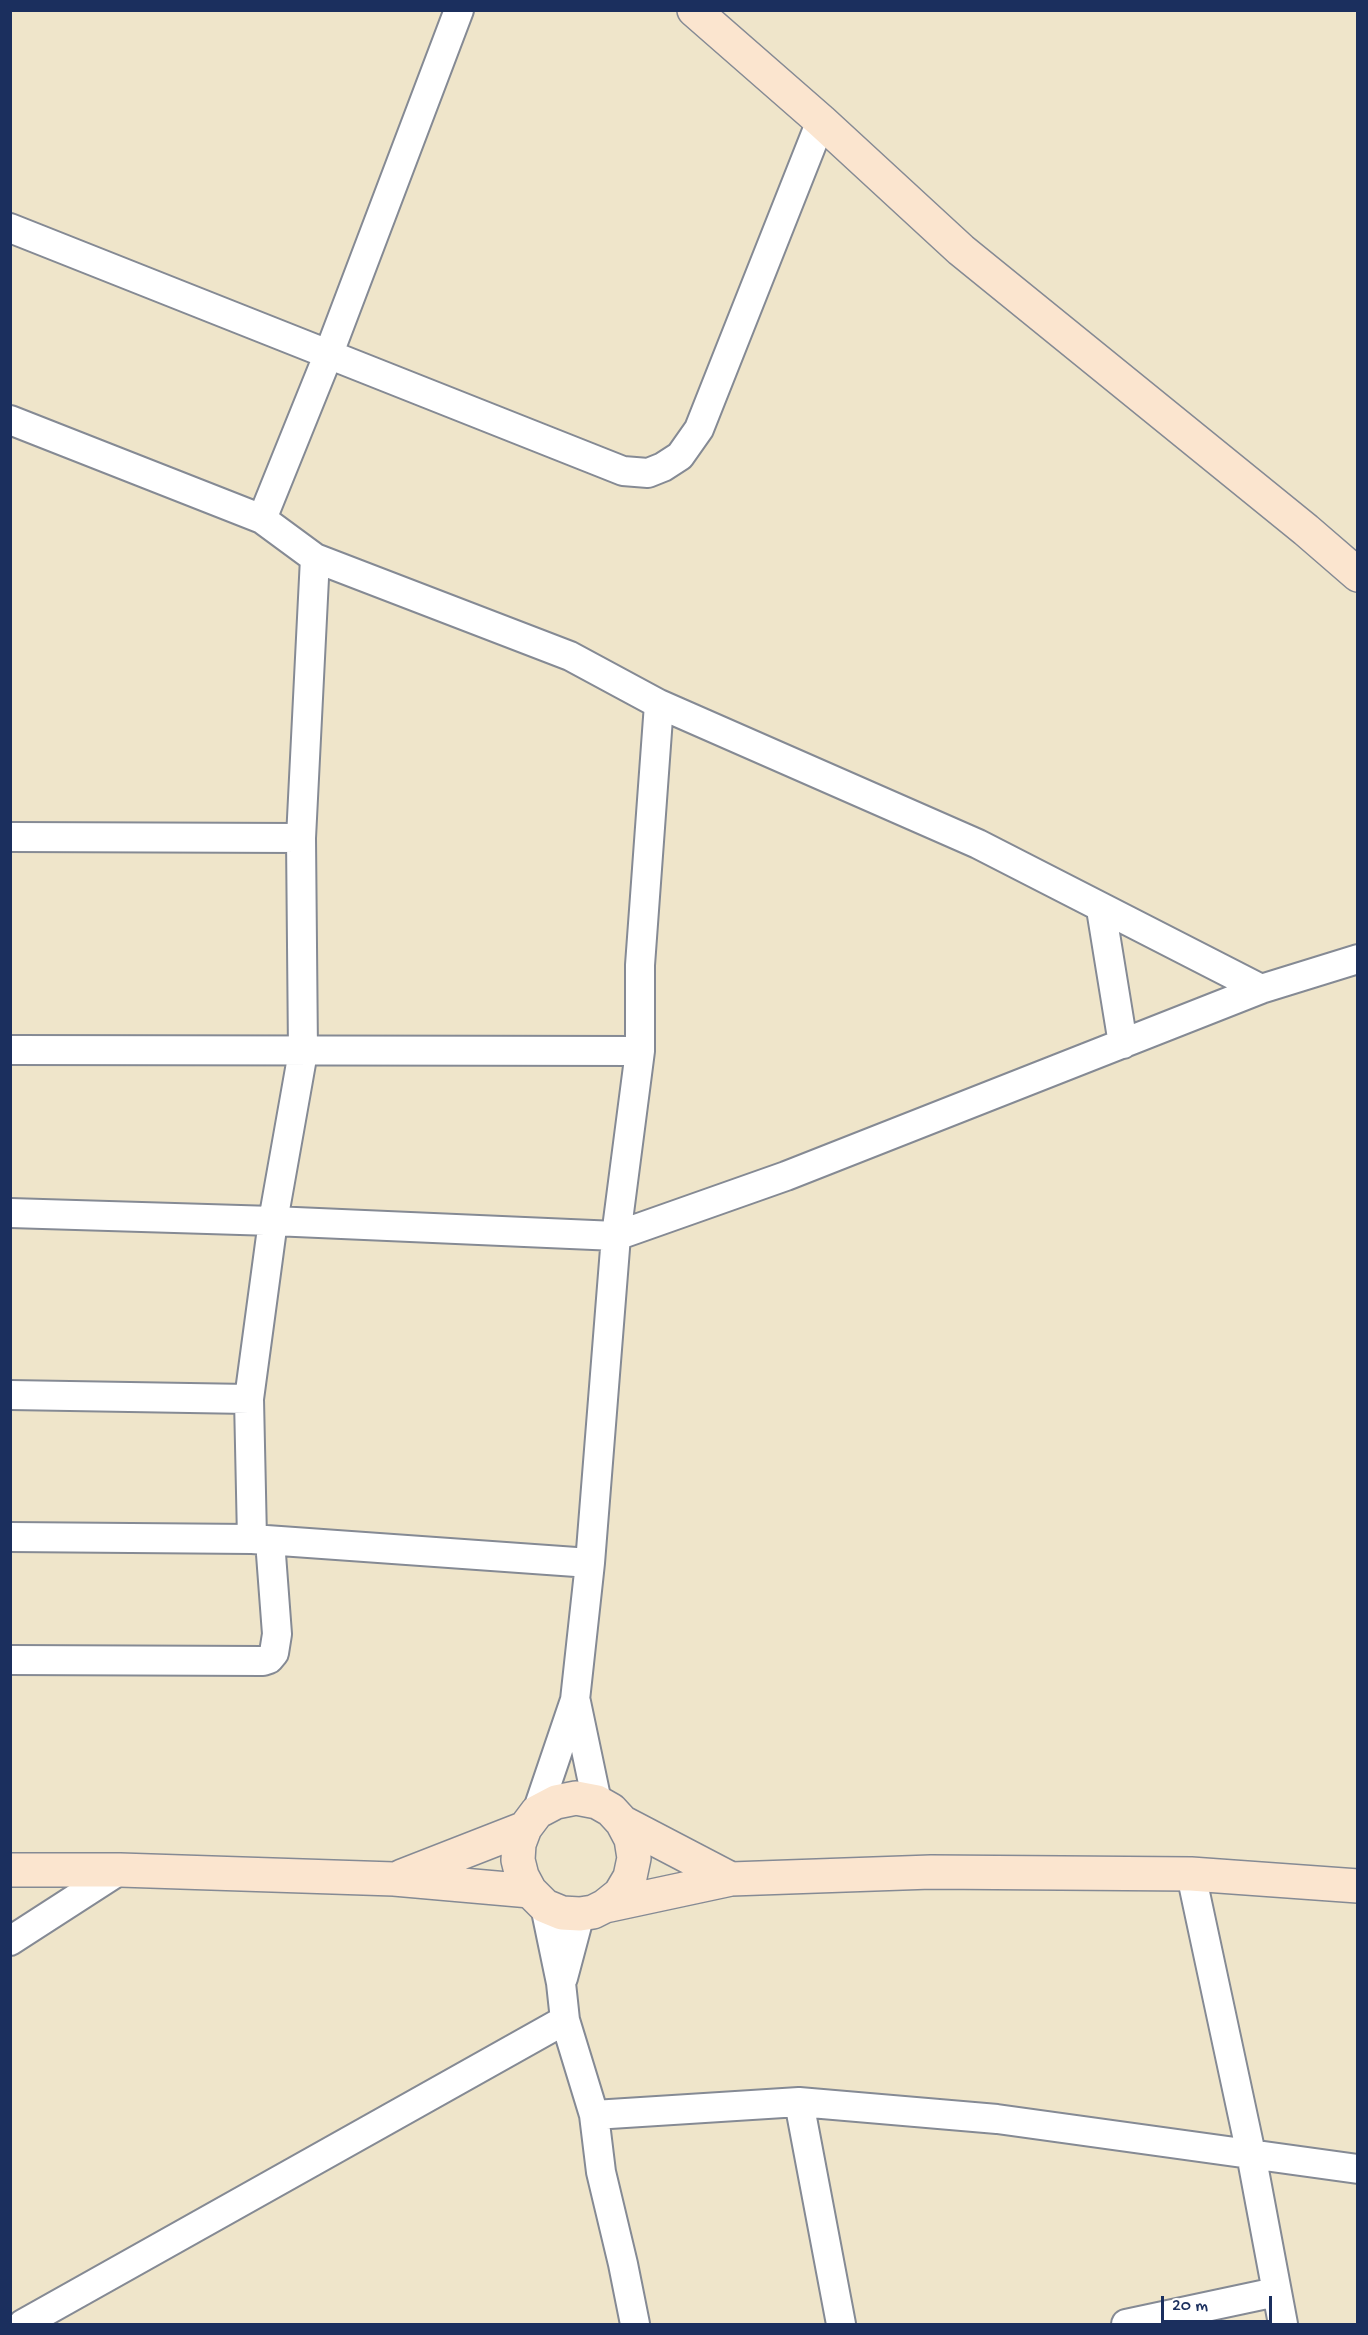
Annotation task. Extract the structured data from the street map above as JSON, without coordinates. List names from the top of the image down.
{
  "scale_bar": "20 m"
}
